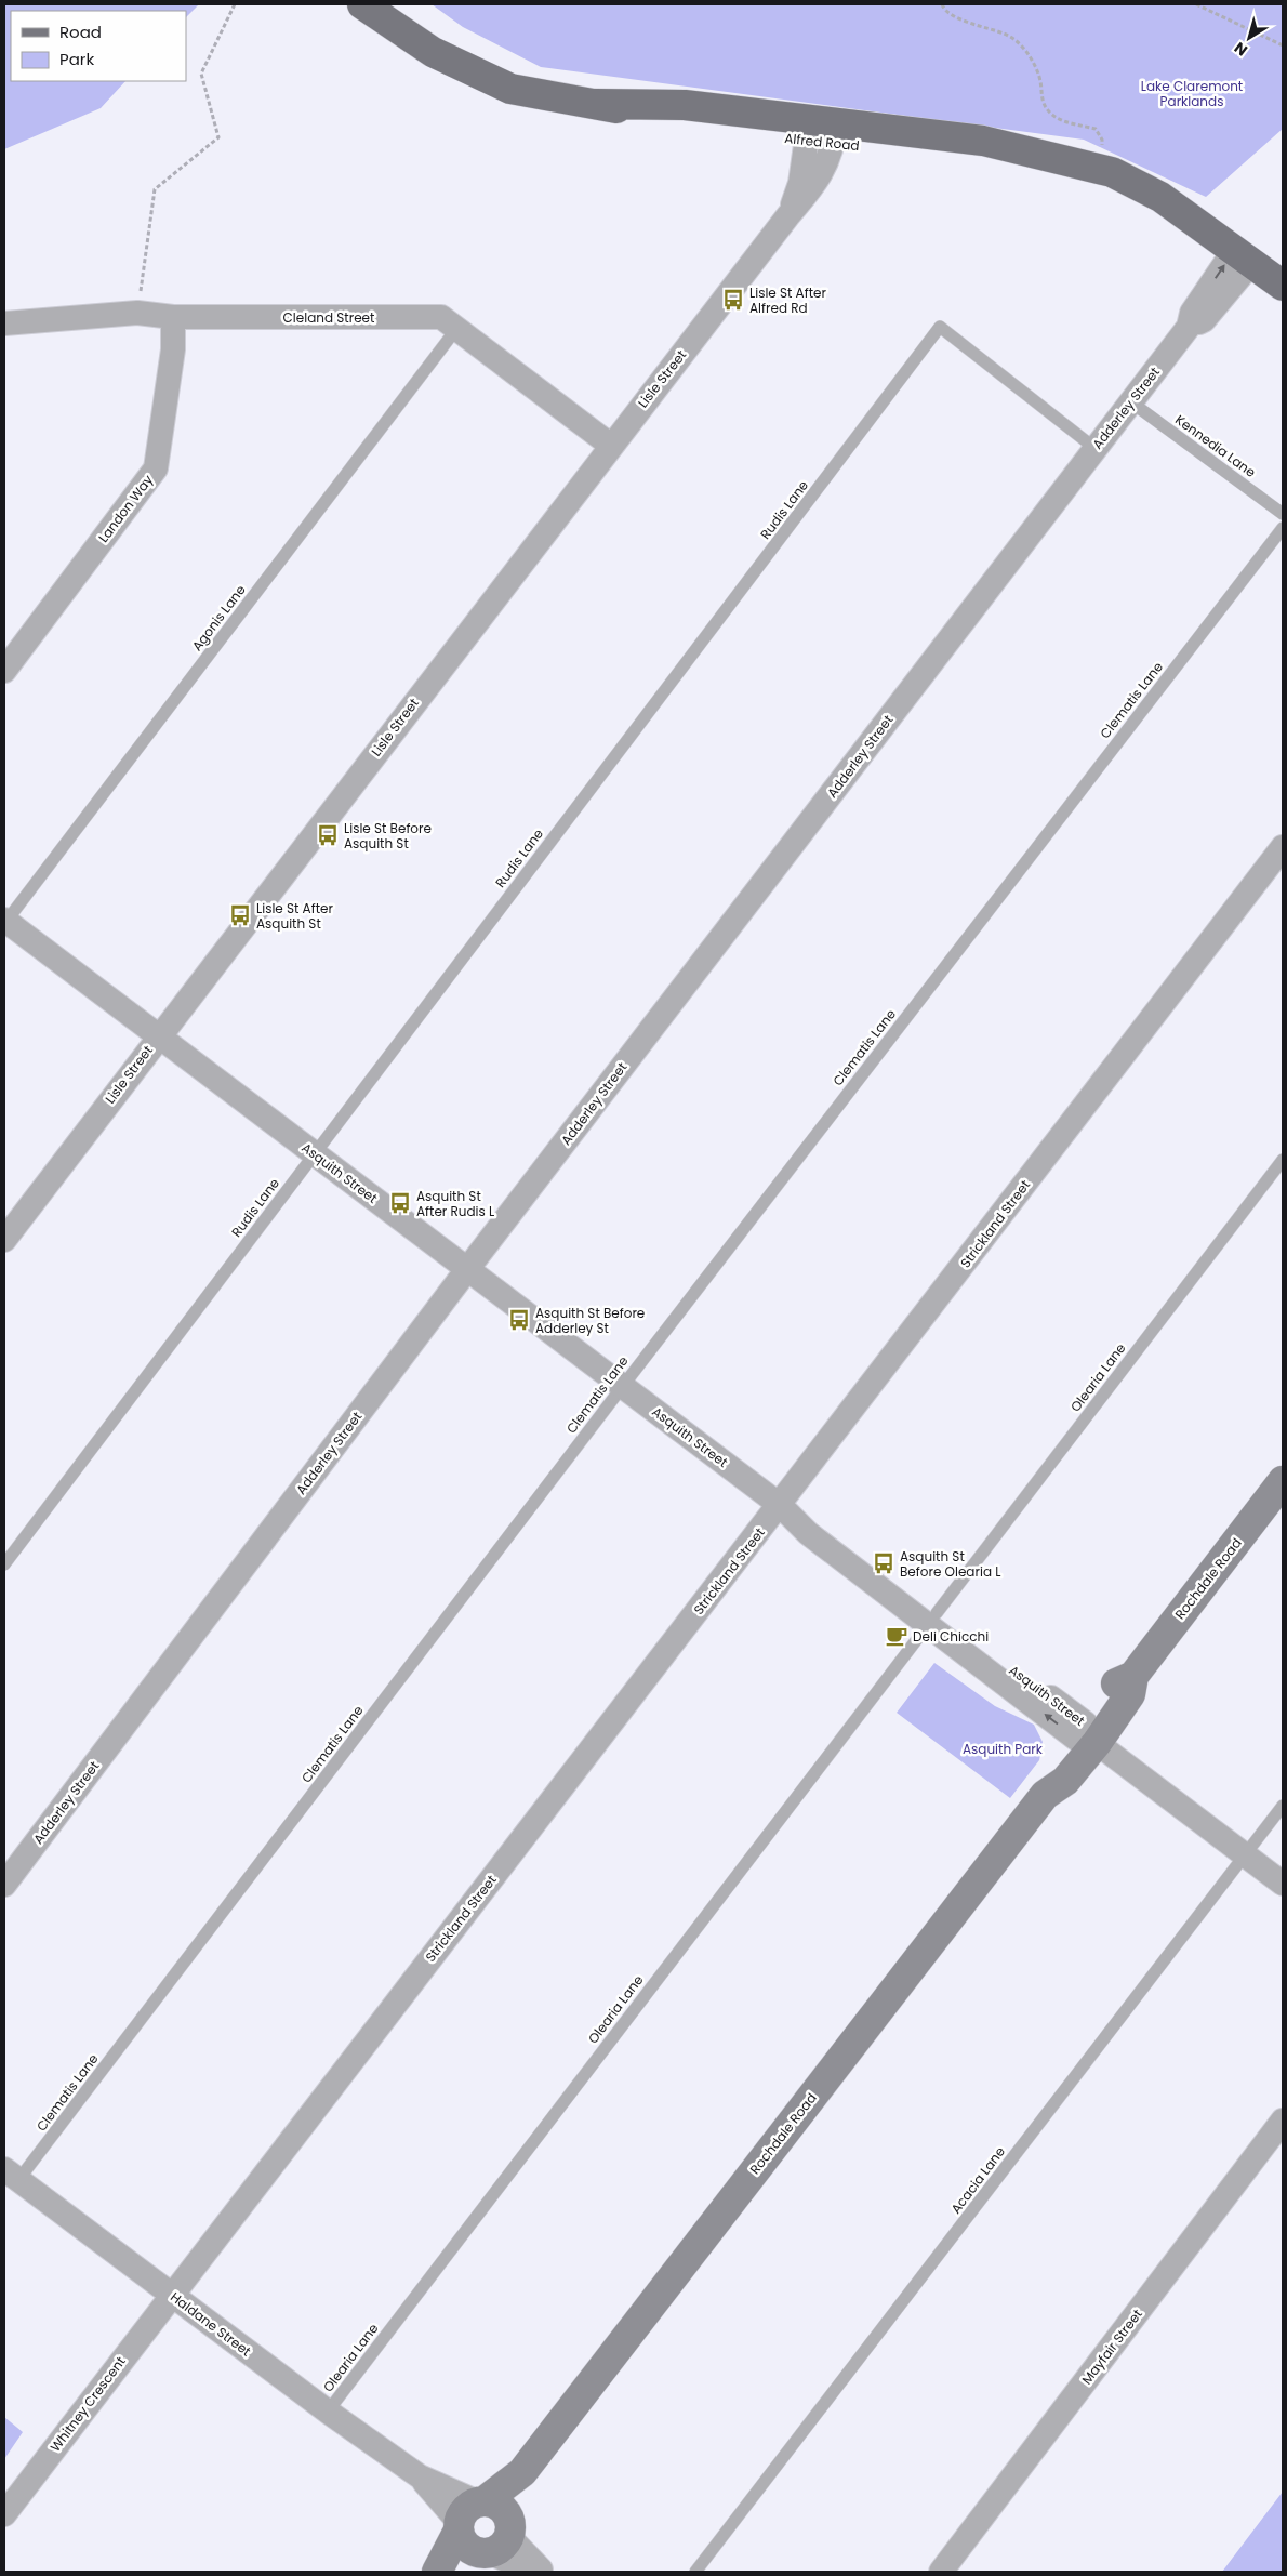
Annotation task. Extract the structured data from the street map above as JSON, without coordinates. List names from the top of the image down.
{
  "streets": {
    "main road": ["Alfred Road", "Rochdale Road"],
    "street": [
      "Cleland Street",
      "Lisle Street",
      "Adderley Street",
      "Landon Way",
      "Asquith Street",
      "Strickland Street",
      "Haldane Street",
      "Mayfair Street",
      "Whitney Crescent"
    ],
    "lane": [
      "Kennedia Lane",
      "Rudis Lane",
      "Agonis Lane",
      "Clematis Lane",
      "Olearia Lane",
      "Acacia Lane"
    ]
  },
  "crossings": [
    ["Alfred Road", "Lisle Street"],
    ["Alfred Road", "Adderley Street"],
    ["Cleland Street", "Lisle Street"],
    ["Cleland Street", "Landon Way"],
    ["Cleland Street", "Agonis Lane"],
    ["Lisle Street", "Asquith Street"],
    ["Adderley Street", "Kennedia Lane"],
    ["Adderley Street", "Rudis Lane"],
    ["Adderley Street", "Asquith Street"],
    ["Rudis Lane", "Asquith Street"],
    ["Agonis Lane", "Asquith Street"],
    ["Clematis Lane", "Asquith Street"],
    ["Clematis Lane", "Haldane Street"],
    ["Asquith Street", "Strickland Street"],
    ["Asquith Street", "Olearia Lane"],
    ["Asquith Street", "Rochdale Road"],
    ["Asquith Street", "Acacia Lane"],
    ["Strickland Street", "Haldane Street"],
    ["Strickland Street", "Whitney Crescent"],
    ["Olearia Lane", "Haldane Street"],
    ["Rochdale Road", "Haldane Street"],
    ["Haldane Street", "Whitney Crescent"]
  ],
  "parks": ["Lake Claremont Parklands", "Asquith Park"],
  "places": {
    "bus stop": [
      "Lisle St After Alfred Rd",
      "Lisle St Before Asquith St",
      "Lisle St After Asquith St",
      "Asquith St After Rudis L",
      "Asquith St Before Adderley St",
      "Asquith St Before Olearia L"
    ],
    "cafe": ["Deli Chicchi"]
  },
  "legend": ["Road", "Park"],
  "north": "bottom left"
}
